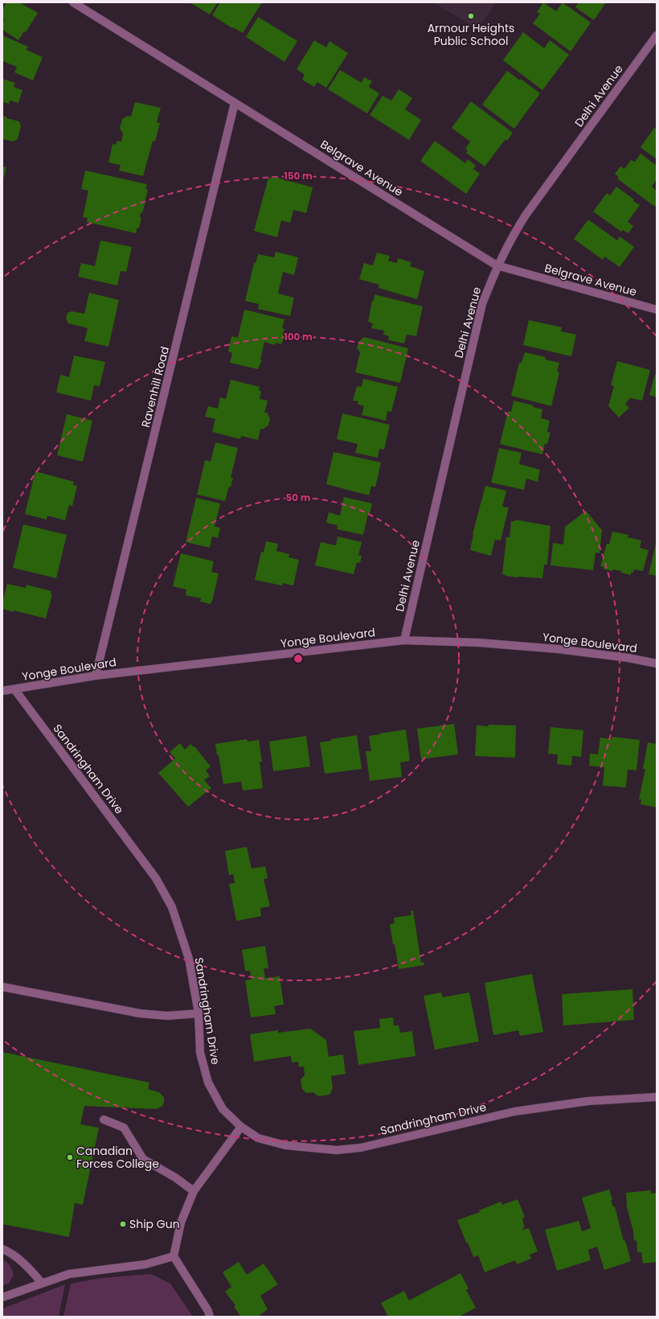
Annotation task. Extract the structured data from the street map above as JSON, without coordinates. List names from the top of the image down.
{
  "streets": {
    "street": [
      "Delhi Avenue",
      "Belgrave Avenue",
      "Ravenhill Road",
      "Yonge Boulevard",
      "Sandringham Drive"
    ]
  },
  "crossings": [
    ["Delhi Avenue", "Belgrave Avenue"],
    ["Delhi Avenue", "Yonge Boulevard"],
    ["Belgrave Avenue", "Ravenhill Road"],
    ["Ravenhill Road", "Yonge Boulevard"],
    ["Yonge Boulevard", "Sandringham Drive"]
  ],
  "places": ["Armour Heights Public School", "Canadian Forces College", "Ship Gun"],
  "rings": ["150 m", "100 m", "50 m"]
}
